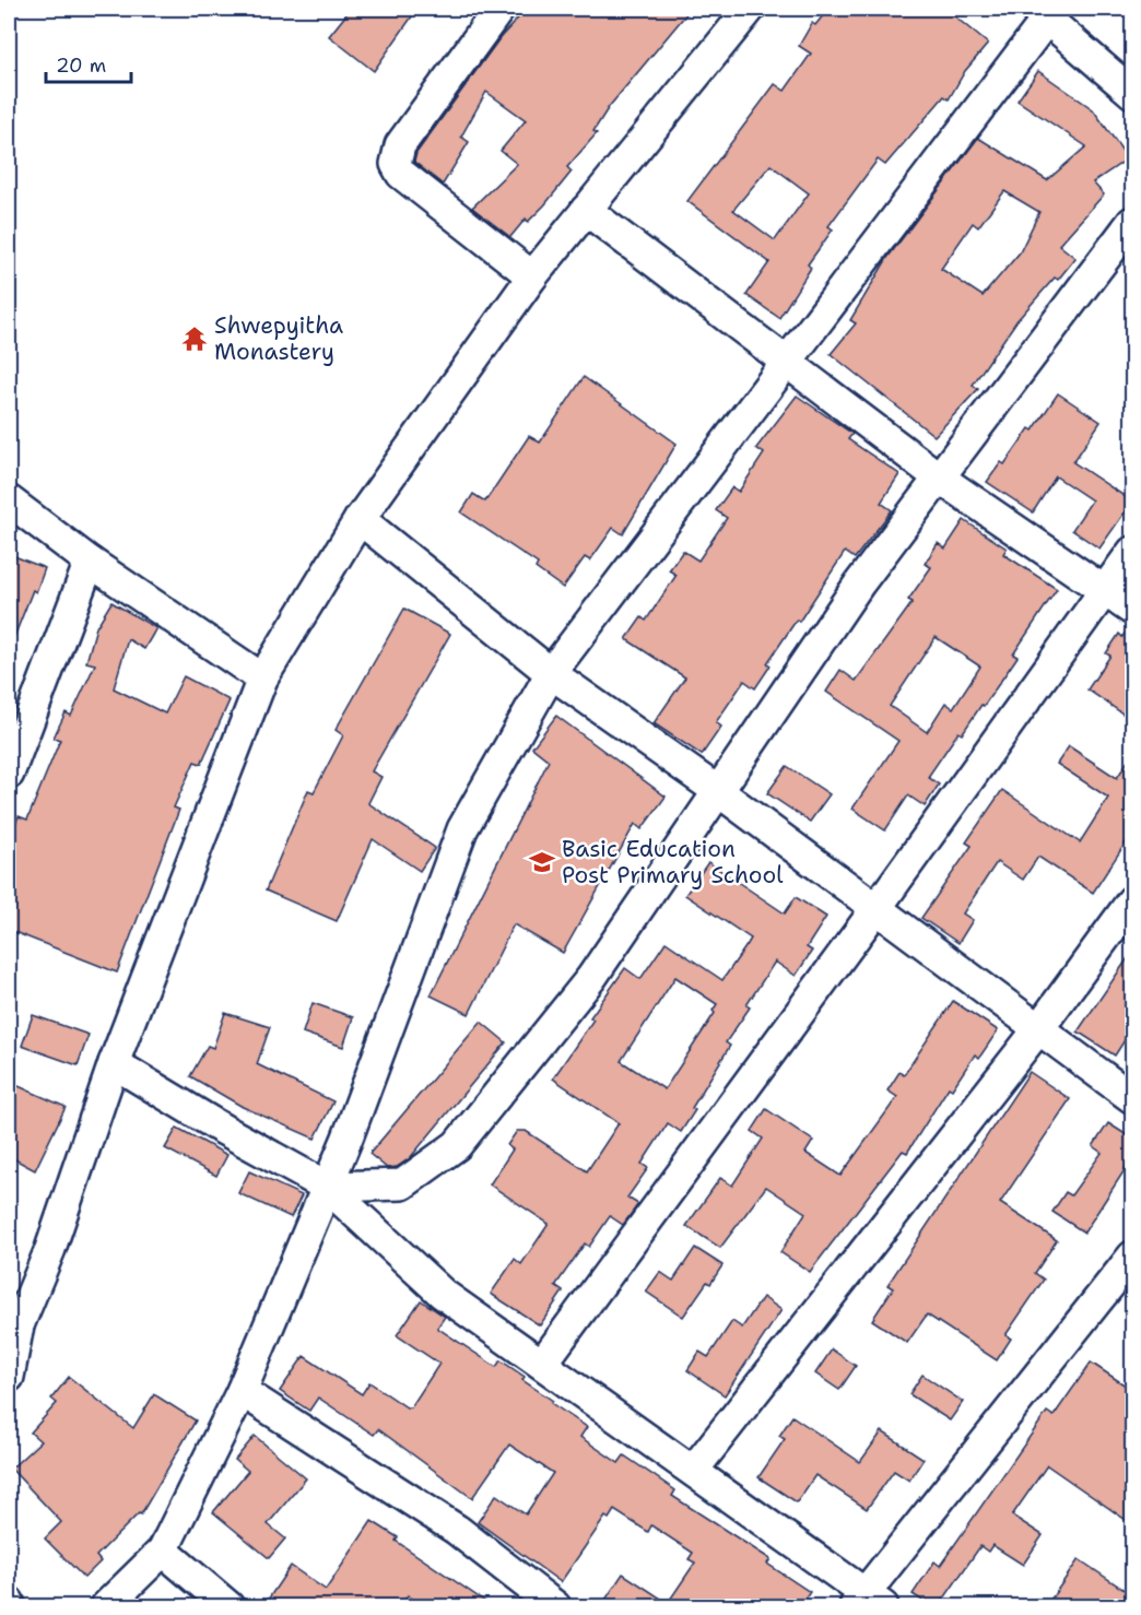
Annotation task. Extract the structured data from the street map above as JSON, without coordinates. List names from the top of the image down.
{
  "places": {
    "temple": ["Shwepyitha Monastery"],
    "school or university": ["Basic Education Post Primary School"]
  },
  "scale_bar": "20 m"
}
